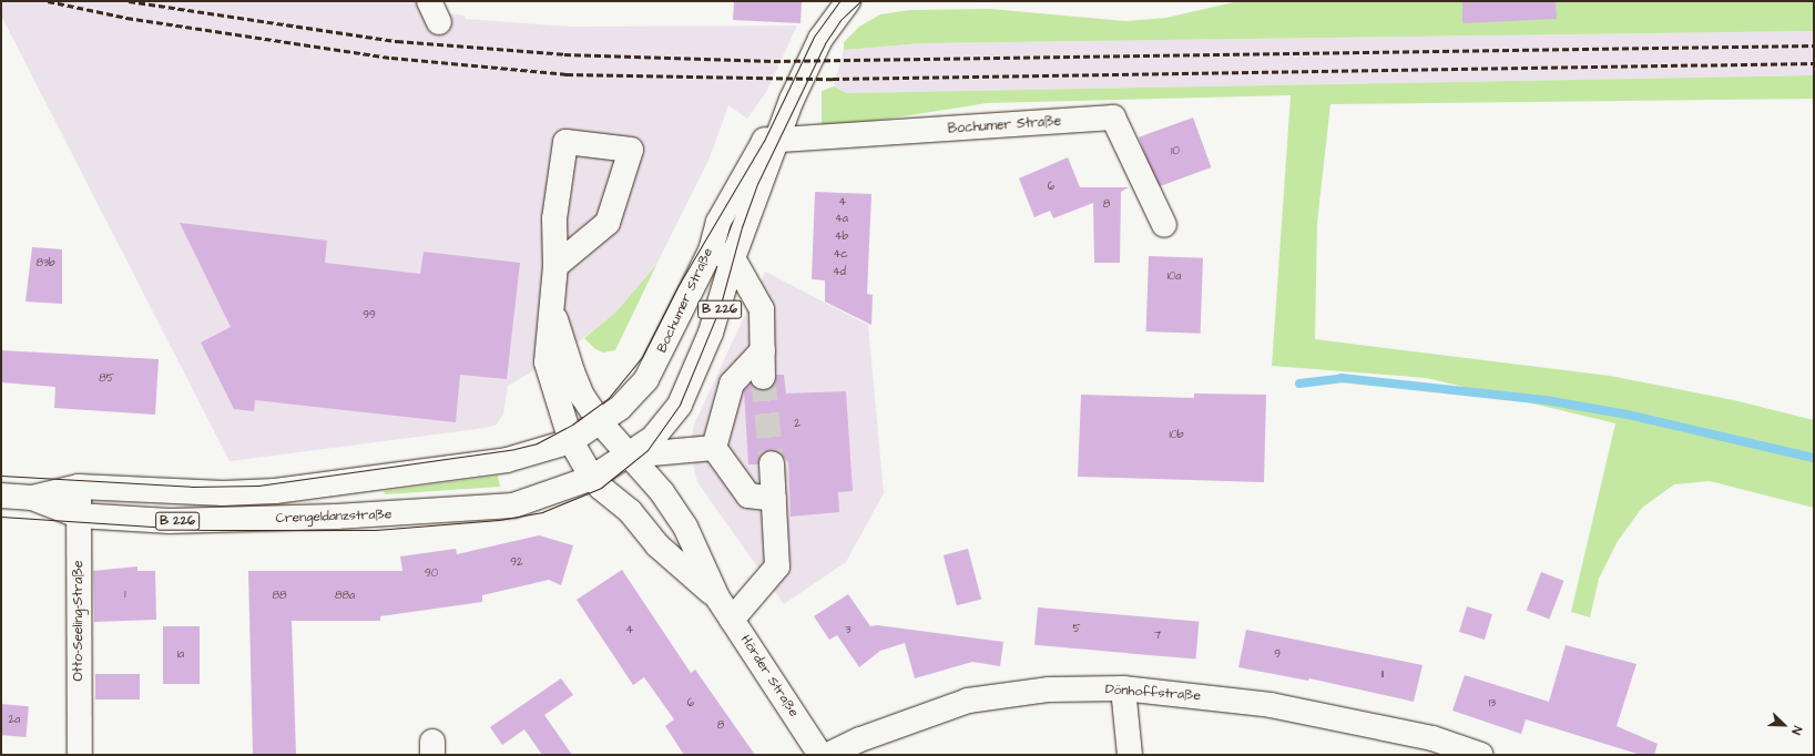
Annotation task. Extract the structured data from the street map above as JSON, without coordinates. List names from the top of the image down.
{
  "streets": {
    "main road": [
      "Bochumer Straße",
      "B 226",
      "Crengeldanzstraße",
      "Otto-Seeling-Straße",
      "Hörder Straße",
      "Dönhoffstraße"
    ]
  },
  "crossings": [
    ["Bochumer Straße", "Crengeldanzstraße"],
    ["Bochumer Straße", "Hörder Straße"],
    ["Crengeldanzstraße", "Otto-Seeling-Straße"],
    ["Crengeldanzstraße", "Hörder Straße"]
  ],
  "house_numbers": [
    "10",
    "6",
    "4",
    "8",
    "4a",
    "4b",
    "4c",
    "83b",
    "4d",
    "10a",
    "99",
    "85",
    "2",
    "10b",
    "92",
    "90",
    "1",
    "88",
    "88a",
    "5",
    "4",
    "3",
    "7",
    "1a",
    "9",
    "11",
    "6",
    "13",
    "2a",
    "8"
  ],
  "north": "bottom right"
}
